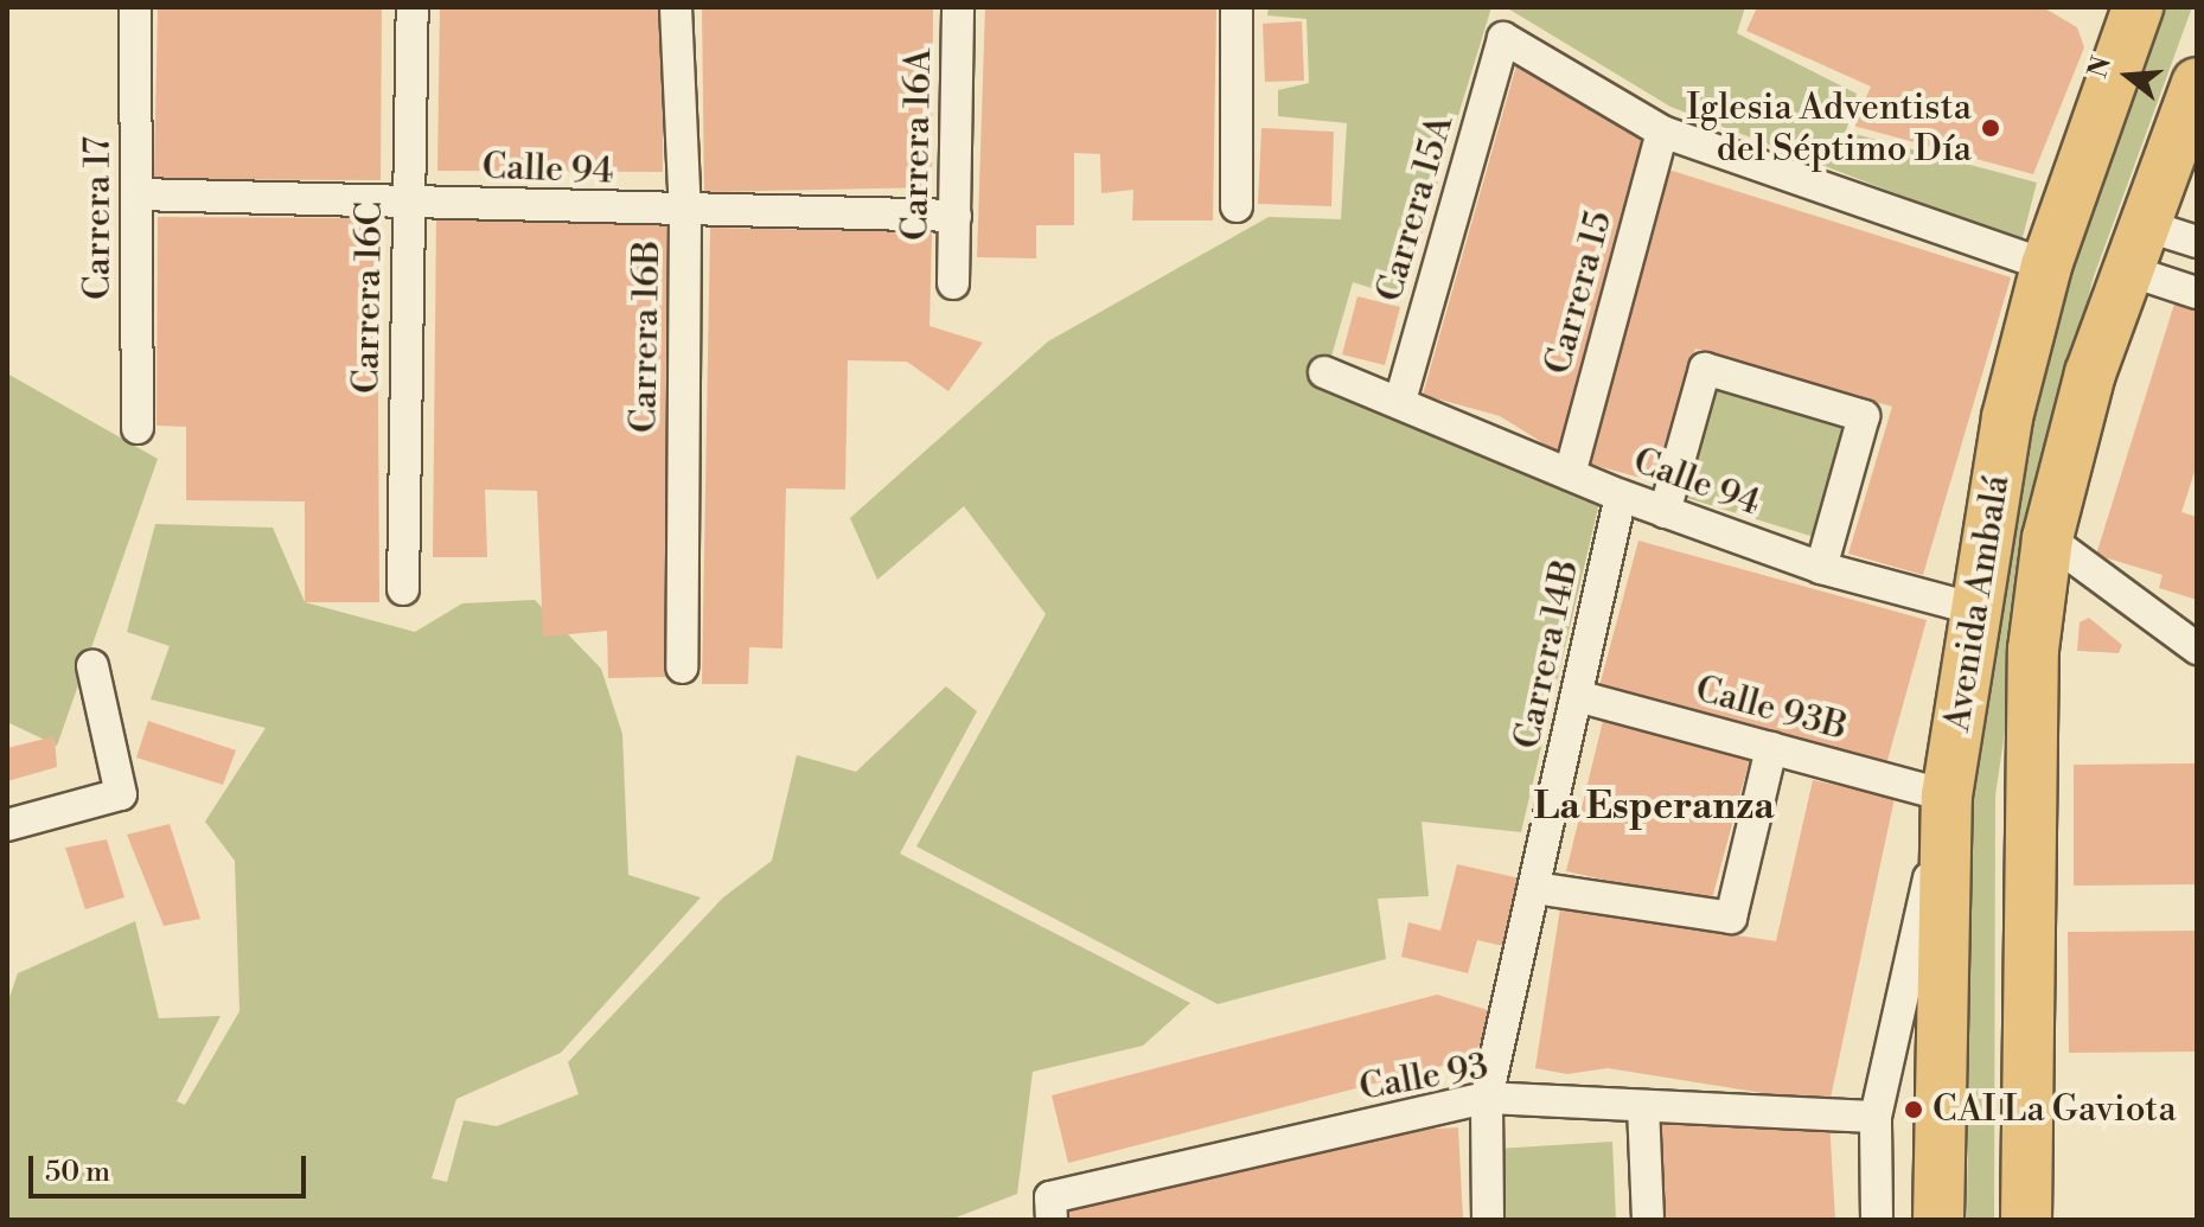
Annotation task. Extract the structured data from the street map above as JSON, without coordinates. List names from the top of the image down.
{
  "streets": {
    "main road": ["Avenida Ambalá"],
    "street": [
      "Carrera 16A",
      "Calle 94",
      "Carrera 15A",
      "Carrera 17",
      "Carrera 15",
      "Carrera 16C",
      "Carrera 16B",
      "Carrera 14B",
      "Calle 93B",
      "Calle 93"
    ]
  },
  "crossings": [
    ["Carrera 16A", "Calle 94"],
    ["Calle 94", "Carrera 15A"],
    ["Calle 94", "Carrera 17"],
    ["Calle 94", "Carrera 15"],
    ["Calle 94", "Carrera 16C"],
    ["Calle 94", "Carrera 16B"],
    ["Calle 94", "Avenida Ambalá"],
    ["Calle 94", "Carrera 14B"],
    ["Carrera 15A", "Carrera 15"],
    ["Avenida Ambalá", "Calle 93B"],
    ["Carrera 14B", "Calle 93B"],
    ["Carrera 14B", "Calle 93"]
  ],
  "districts": ["La Esperanza"],
  "places": ["Iglesia Adventista del Séptimo Día", "CAI La Gaviota"],
  "scale_bar": "50 m",
  "north": "left"
}
